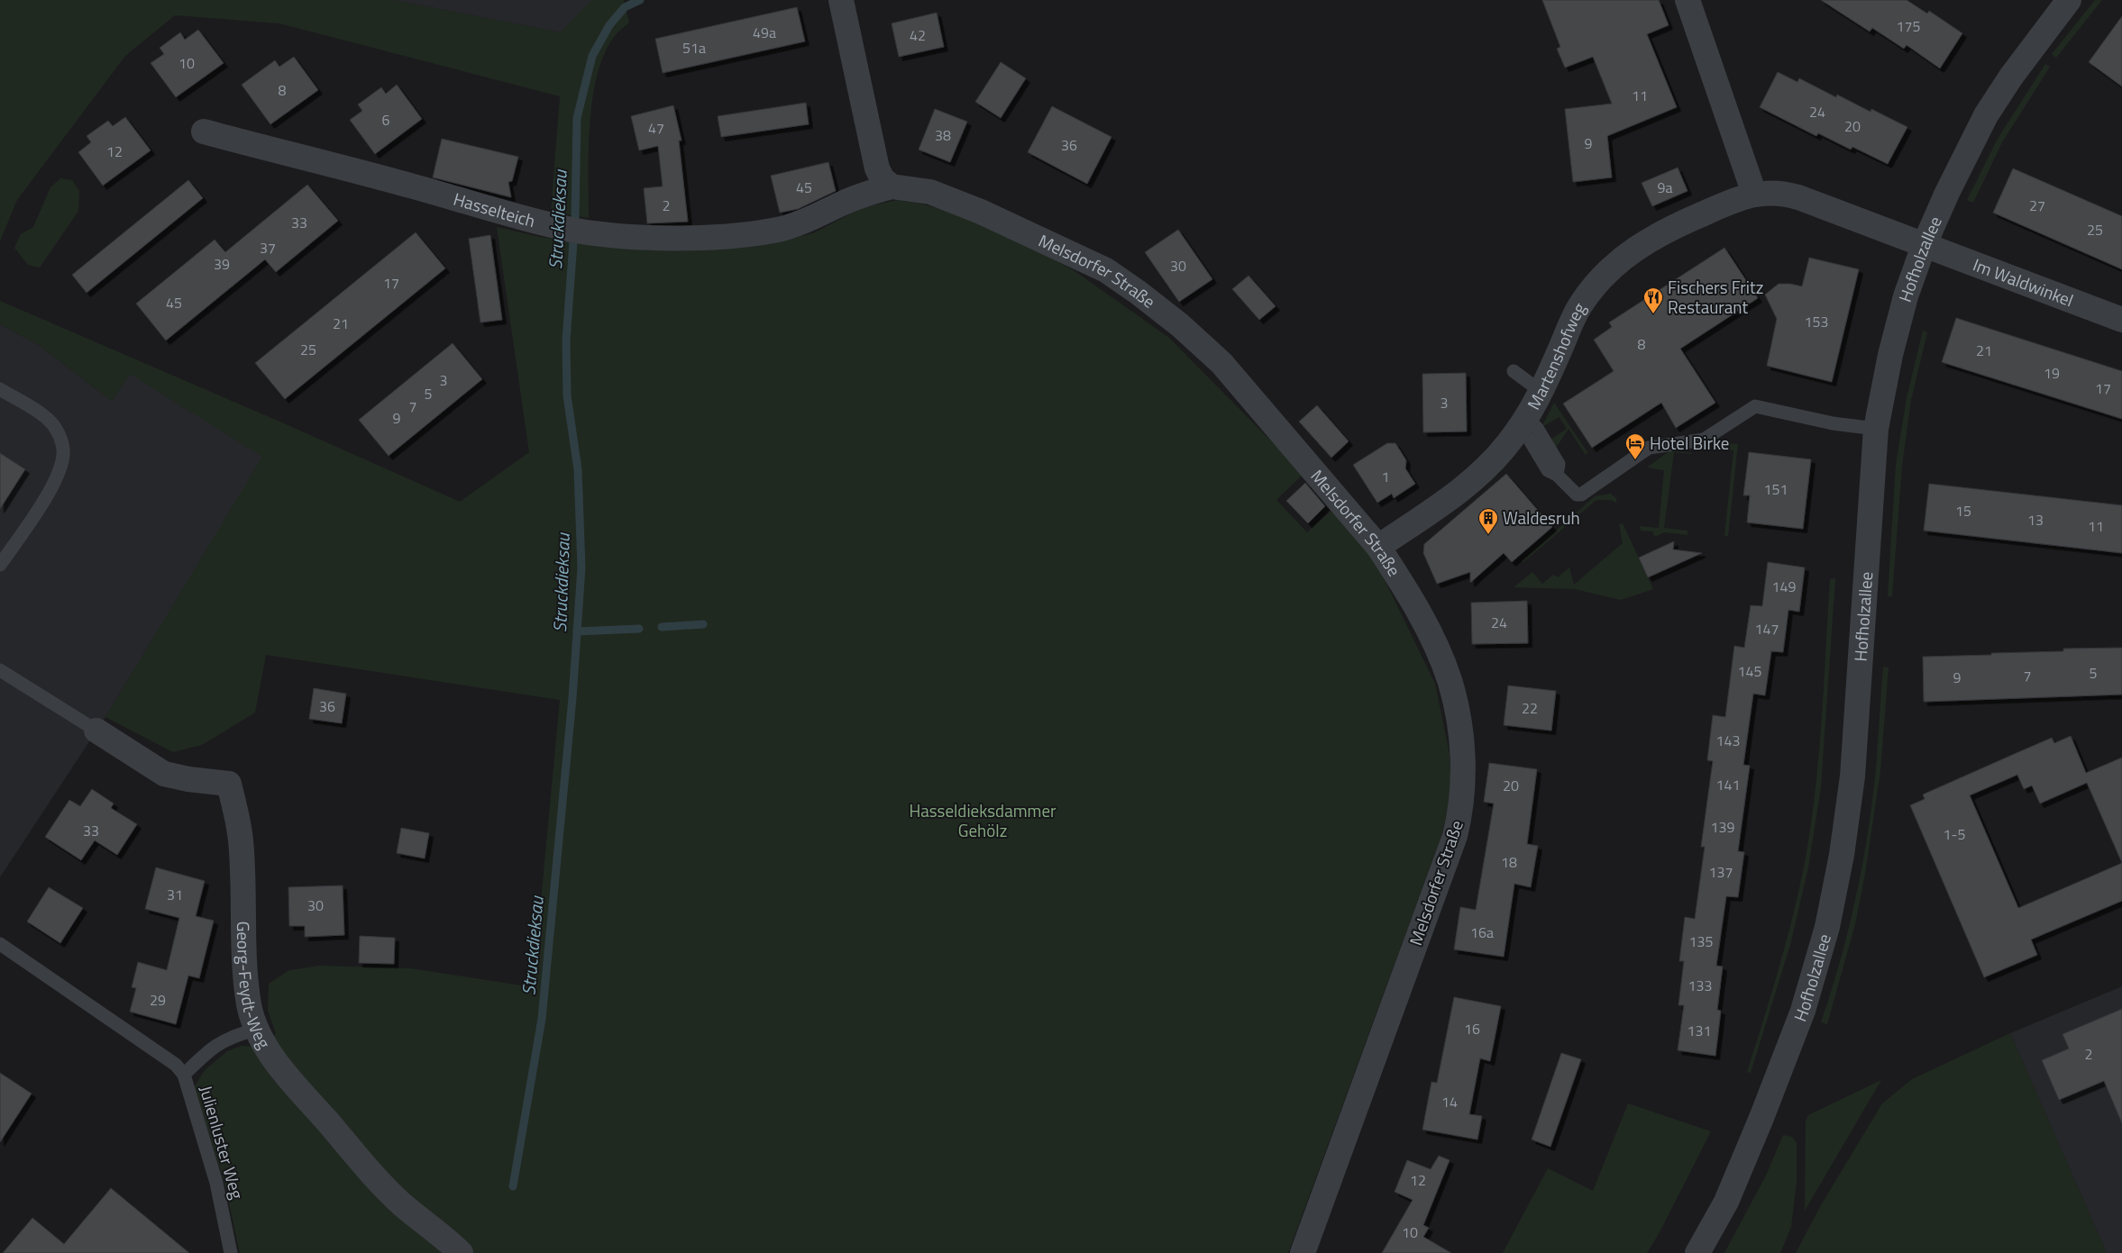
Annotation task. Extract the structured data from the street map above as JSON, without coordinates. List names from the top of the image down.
{
  "streets": {
    "street": [
      "Hasselteich",
      "Hofholzallee",
      "Melsdorfer Straße",
      "Im Waldwinkel",
      "Martenshofweg",
      "Georg-Feydt-Weg"
    ],
    "lane": ["Julienluster Weg"]
  },
  "crossings": [
    ["Hasselteich", "Melsdorfer Straße"],
    ["Hofholzallee", "Im Waldwinkel"],
    ["Hofholzallee", "Martenshofweg"],
    ["Melsdorfer Straße", "Martenshofweg"],
    ["Im Waldwinkel", "Martenshofweg"],
    ["Georg-Feydt-Weg", "Julienluster Weg"]
  ],
  "water": ["Struckdieksau"],
  "parks": ["Hasseldieksdammer Gehölz"],
  "places": {
    "restaurant": ["Fischers Fritz Restaurant"],
    "hotel": ["Hotel Birke"],
    "building": ["Waldesruh"]
  },
  "house_numbers": [
    "175",
    "49a",
    "42",
    "51a",
    "10",
    "8",
    "11",
    "24",
    "6",
    "20",
    "47",
    "38",
    "9",
    "36",
    "12",
    "45",
    "9a",
    "2",
    "27",
    "33",
    "25",
    "37",
    "39",
    "30",
    "17",
    "45",
    "153",
    "21",
    "8",
    "25",
    "21",
    "19",
    "3",
    "17",
    "5",
    "3",
    "7",
    "9",
    "1",
    "151",
    "15",
    "13",
    "11",
    "149",
    "24",
    "147",
    "145",
    "5",
    "7",
    "9",
    "36",
    "22",
    "143",
    "141",
    "20",
    "139",
    "33",
    "1-5",
    "18",
    "137",
    "31",
    "30",
    "16a",
    "135",
    "133",
    "29",
    "16",
    "131",
    "2",
    "14",
    "12",
    "10"
  ]
}
